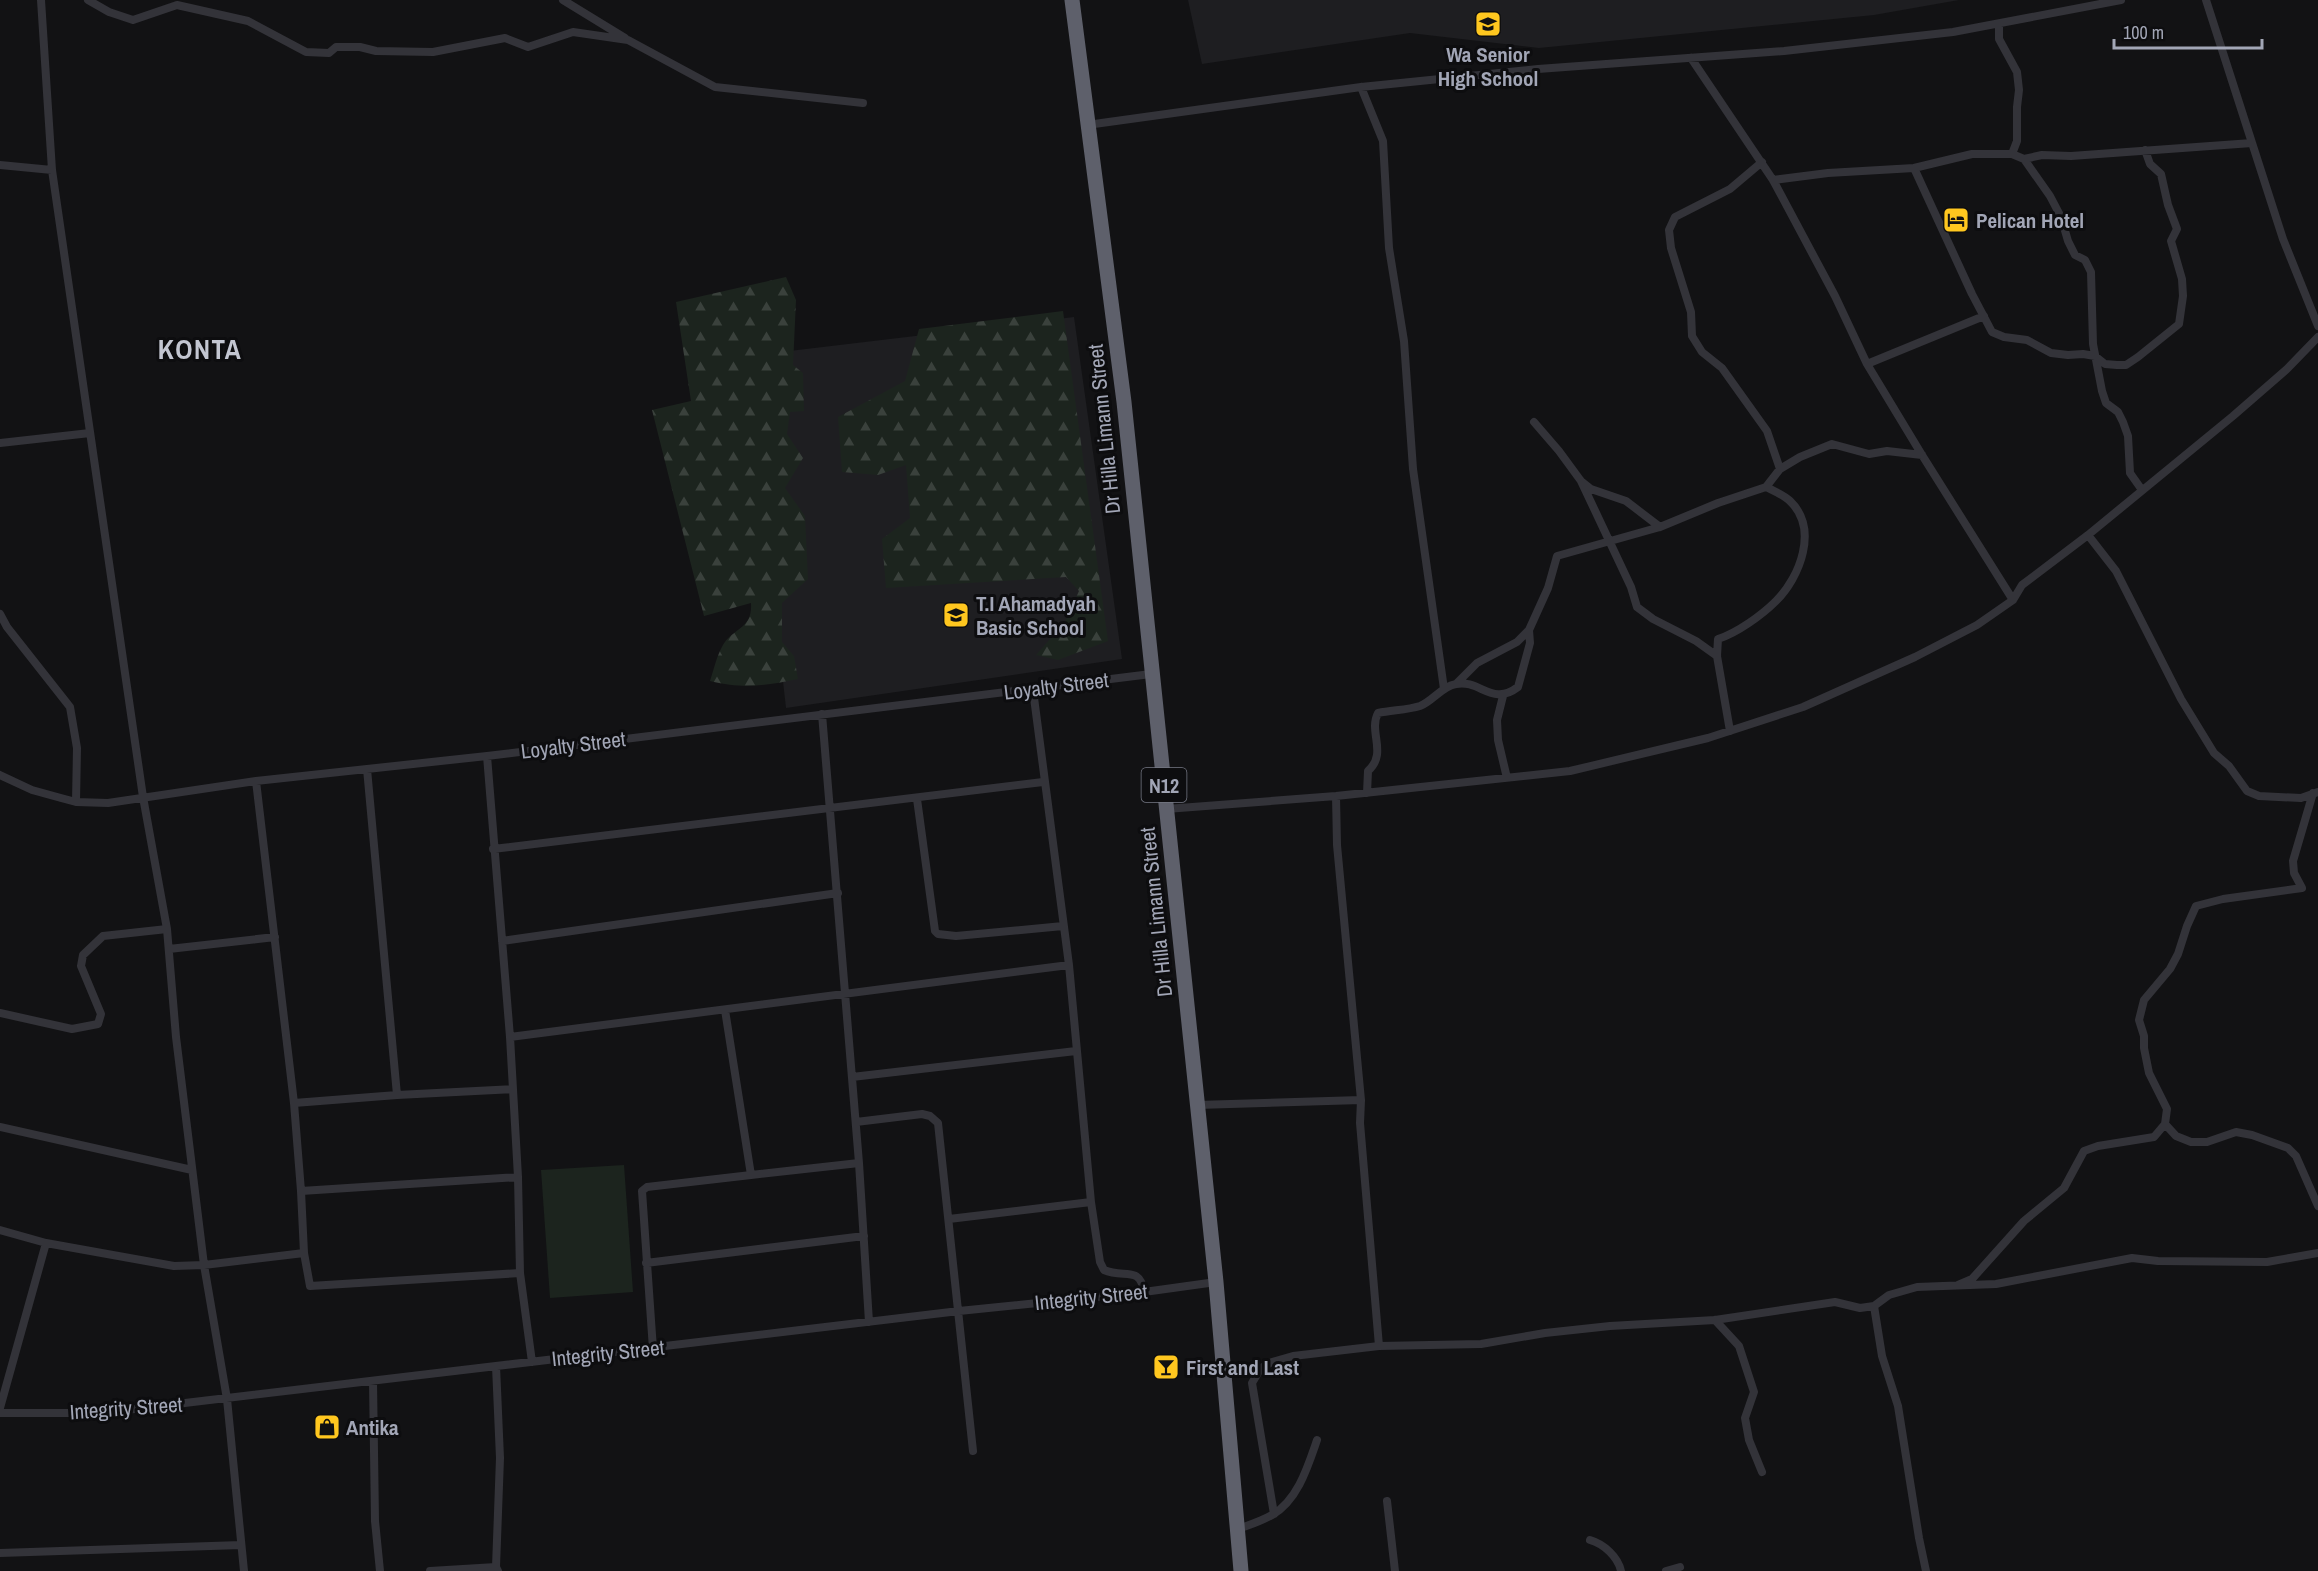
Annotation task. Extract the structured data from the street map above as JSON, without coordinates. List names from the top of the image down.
{
  "streets": {
    "highway": ["Dr Hilla Limann Street", "N12"],
    "street": ["Loyalty Street", "Integrity Street"]
  },
  "crossings": [
    ["Dr Hilla Limann Street", "Loyalty Street"],
    ["Dr Hilla Limann Street", "Integrity Street"]
  ],
  "districts": ["KONTA"],
  "places": {
    "school or university": ["Wa Senior High School", "T.I Ahamadyah Basic School"],
    "hotel": ["Pelican Hotel"],
    "bar": ["First and Last"],
    "shop": ["Antika"]
  },
  "scale_bar": "100 m"
}
